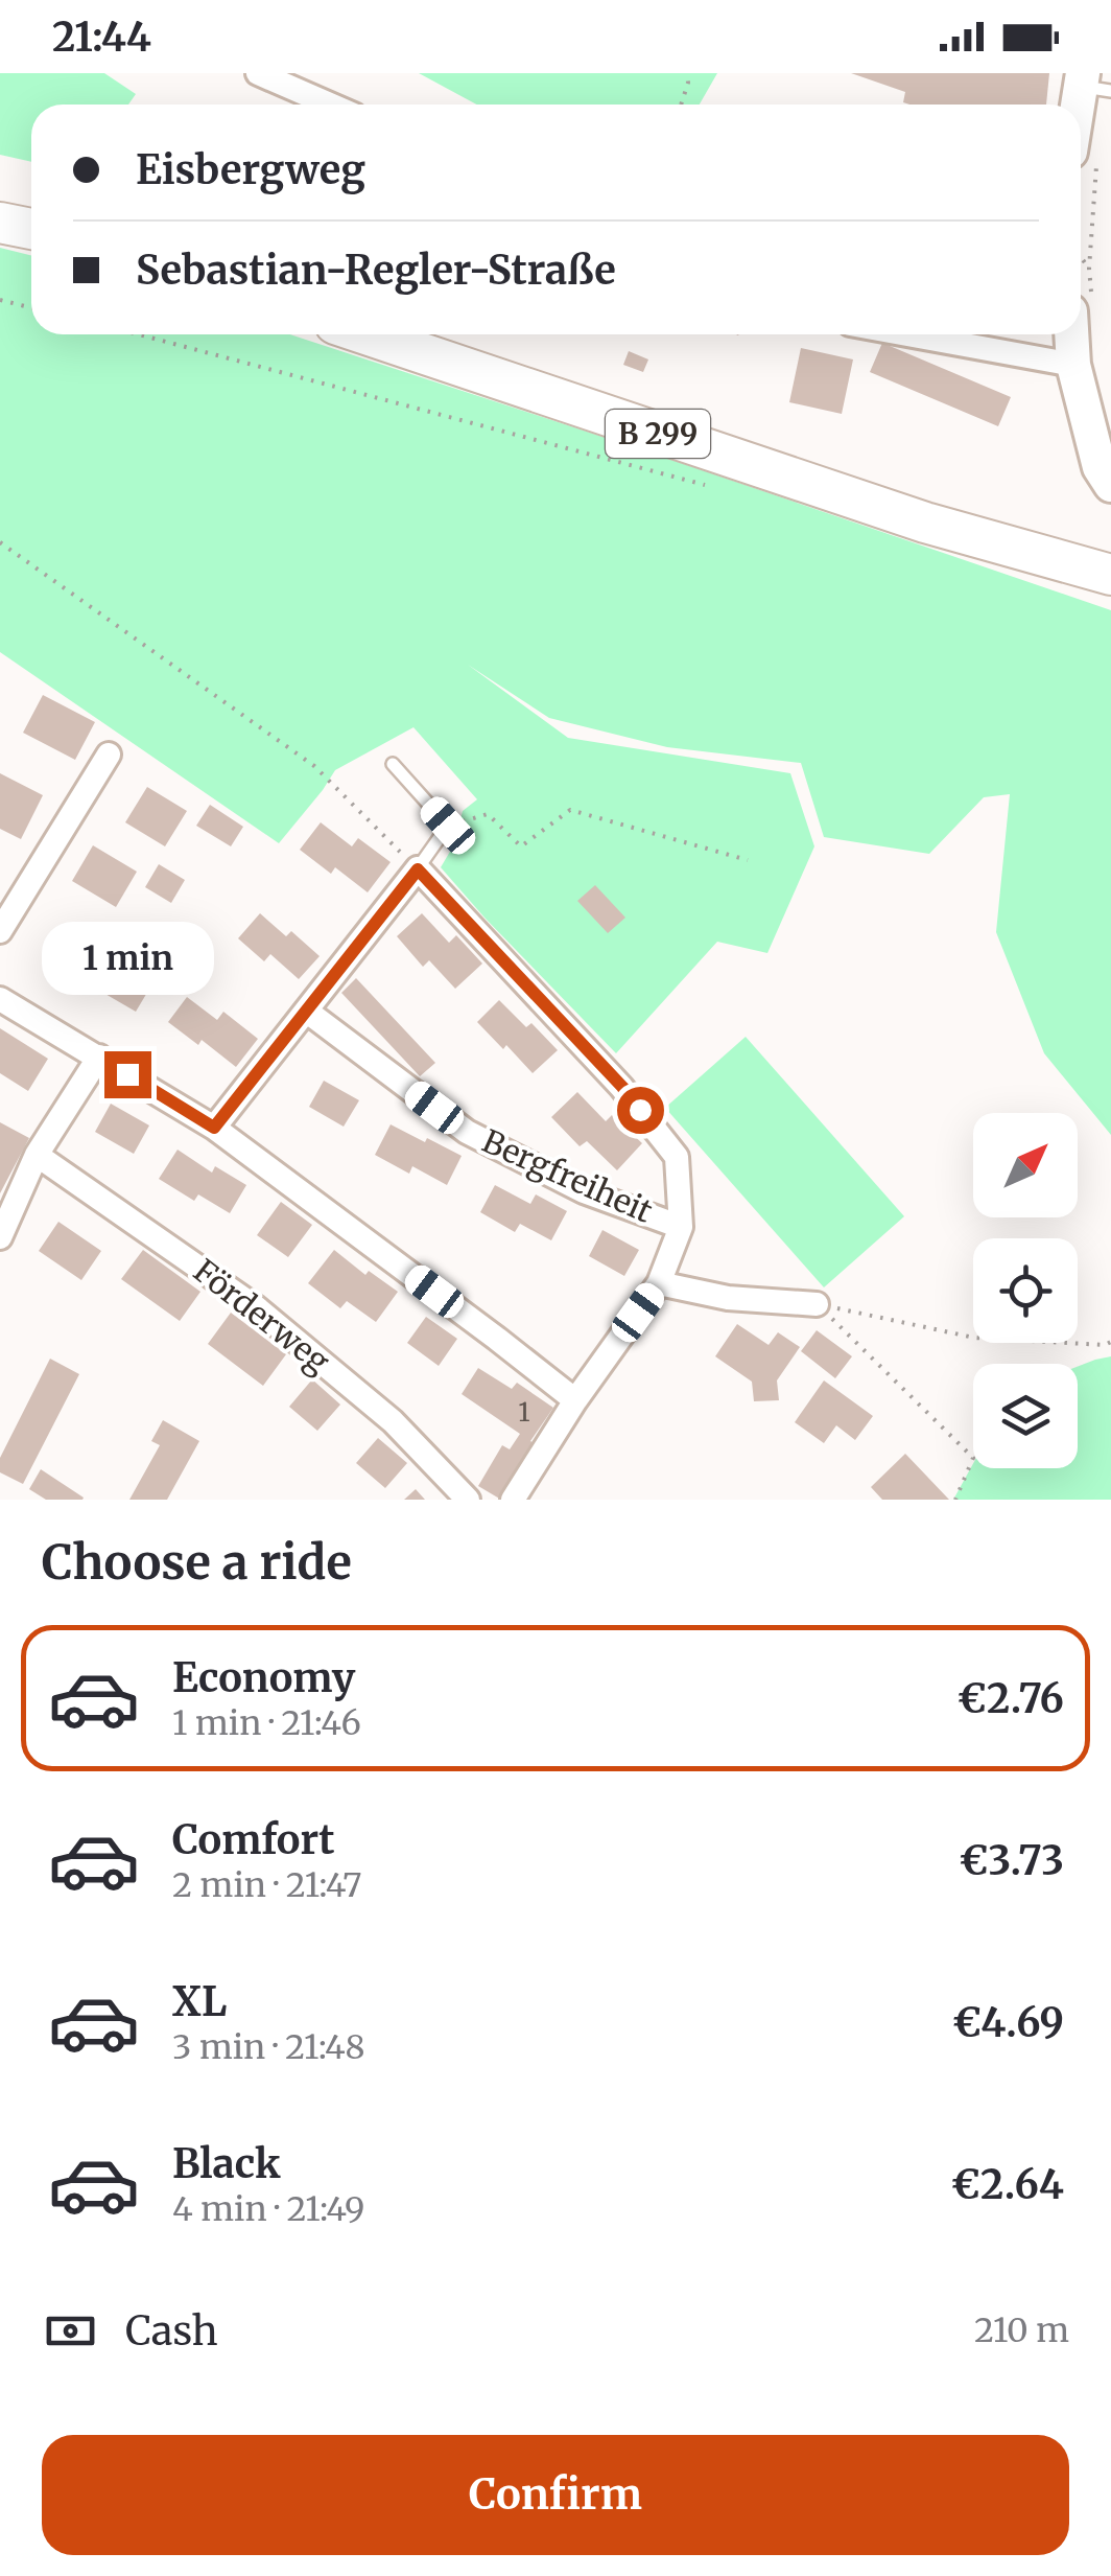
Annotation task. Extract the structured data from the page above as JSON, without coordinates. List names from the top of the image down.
{
  "streets": {
    "main road": ["B 299"],
    "street": ["Bergfreiheit", "Förderweg"]
  },
  "house_numbers": ["1"],
  "north": "top right",
  "page": {
    "status": "21:44",
    "banner": ["Eisbergweg", "Sebastian-Regler-Straße"],
    "bubble": "1 min",
    "heading": "Choose a ride",
    "list": [
      {
        "name": "Economy",
        "note": "1 min · 21:46",
        "value": "€2.76"
      },
      {
        "name": "Comfort",
        "note": "2 min · 21:47",
        "value": "€3.73"
      },
      {
        "name": "XL",
        "note": "3 min · 21:48",
        "value": "€4.69"
      },
      {
        "name": "Black",
        "note": "4 min · 21:49",
        "value": "€2.64"
      }
    ],
    "pay": ["Cash", "210 m"],
    "buttons": "Confirm"
  }
}
